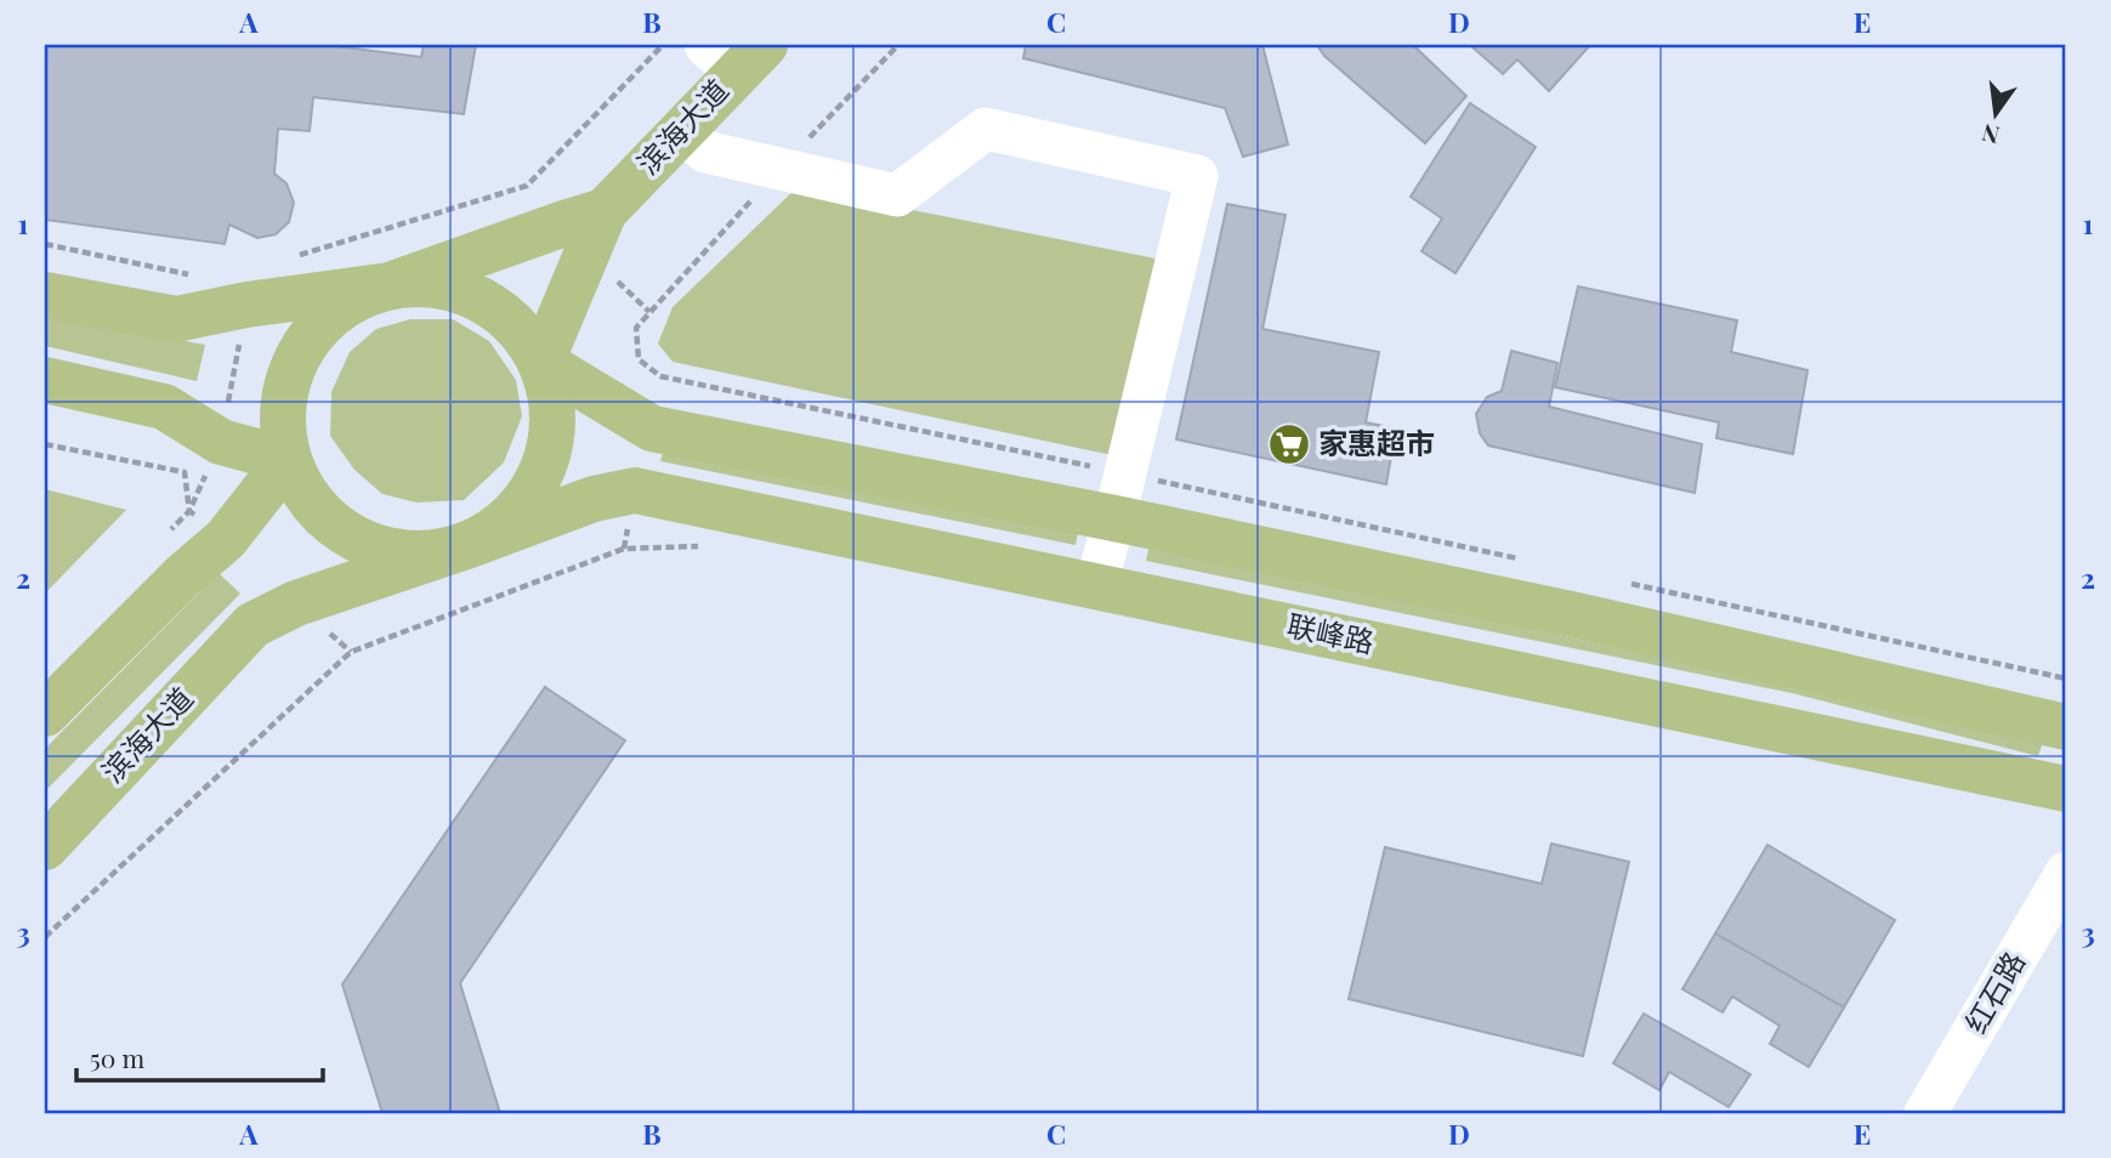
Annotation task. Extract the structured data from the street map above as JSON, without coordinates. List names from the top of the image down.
{
  "streets": {
    "main road": ["滨海大道", "联峰路"],
    "street": ["红石路"]
  },
  "crossings": [
    ["滨海大道", "联峰路"]
  ],
  "places": {
    "supermarket": ["家惠超市"]
  },
  "scale_bar": "50 m",
  "north": "bottom",
  "grid": {
    "columns": [
      "A",
      "B",
      "C",
      "D",
      "E"
    ],
    "rows": ["1", "2", "3"]
  }
}
